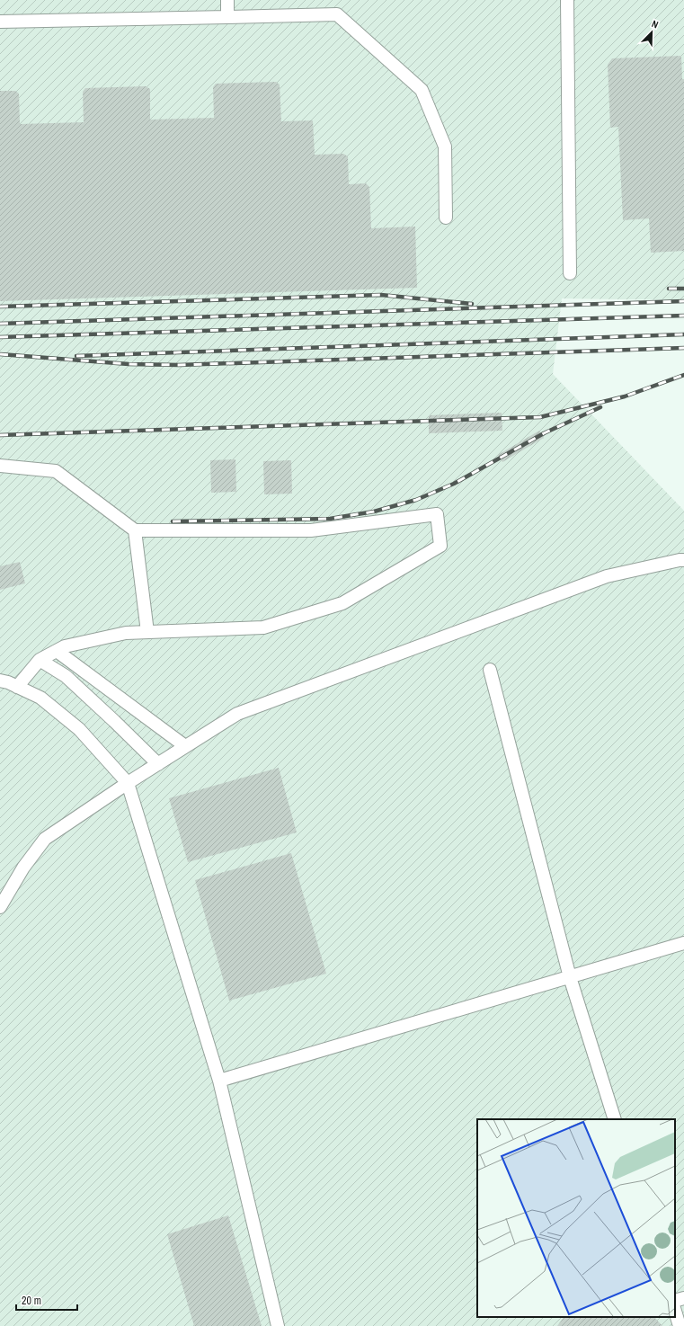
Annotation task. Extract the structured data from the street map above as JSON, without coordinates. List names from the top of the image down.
{
  "scale_bar": "20 m",
  "north": "top right"
}
